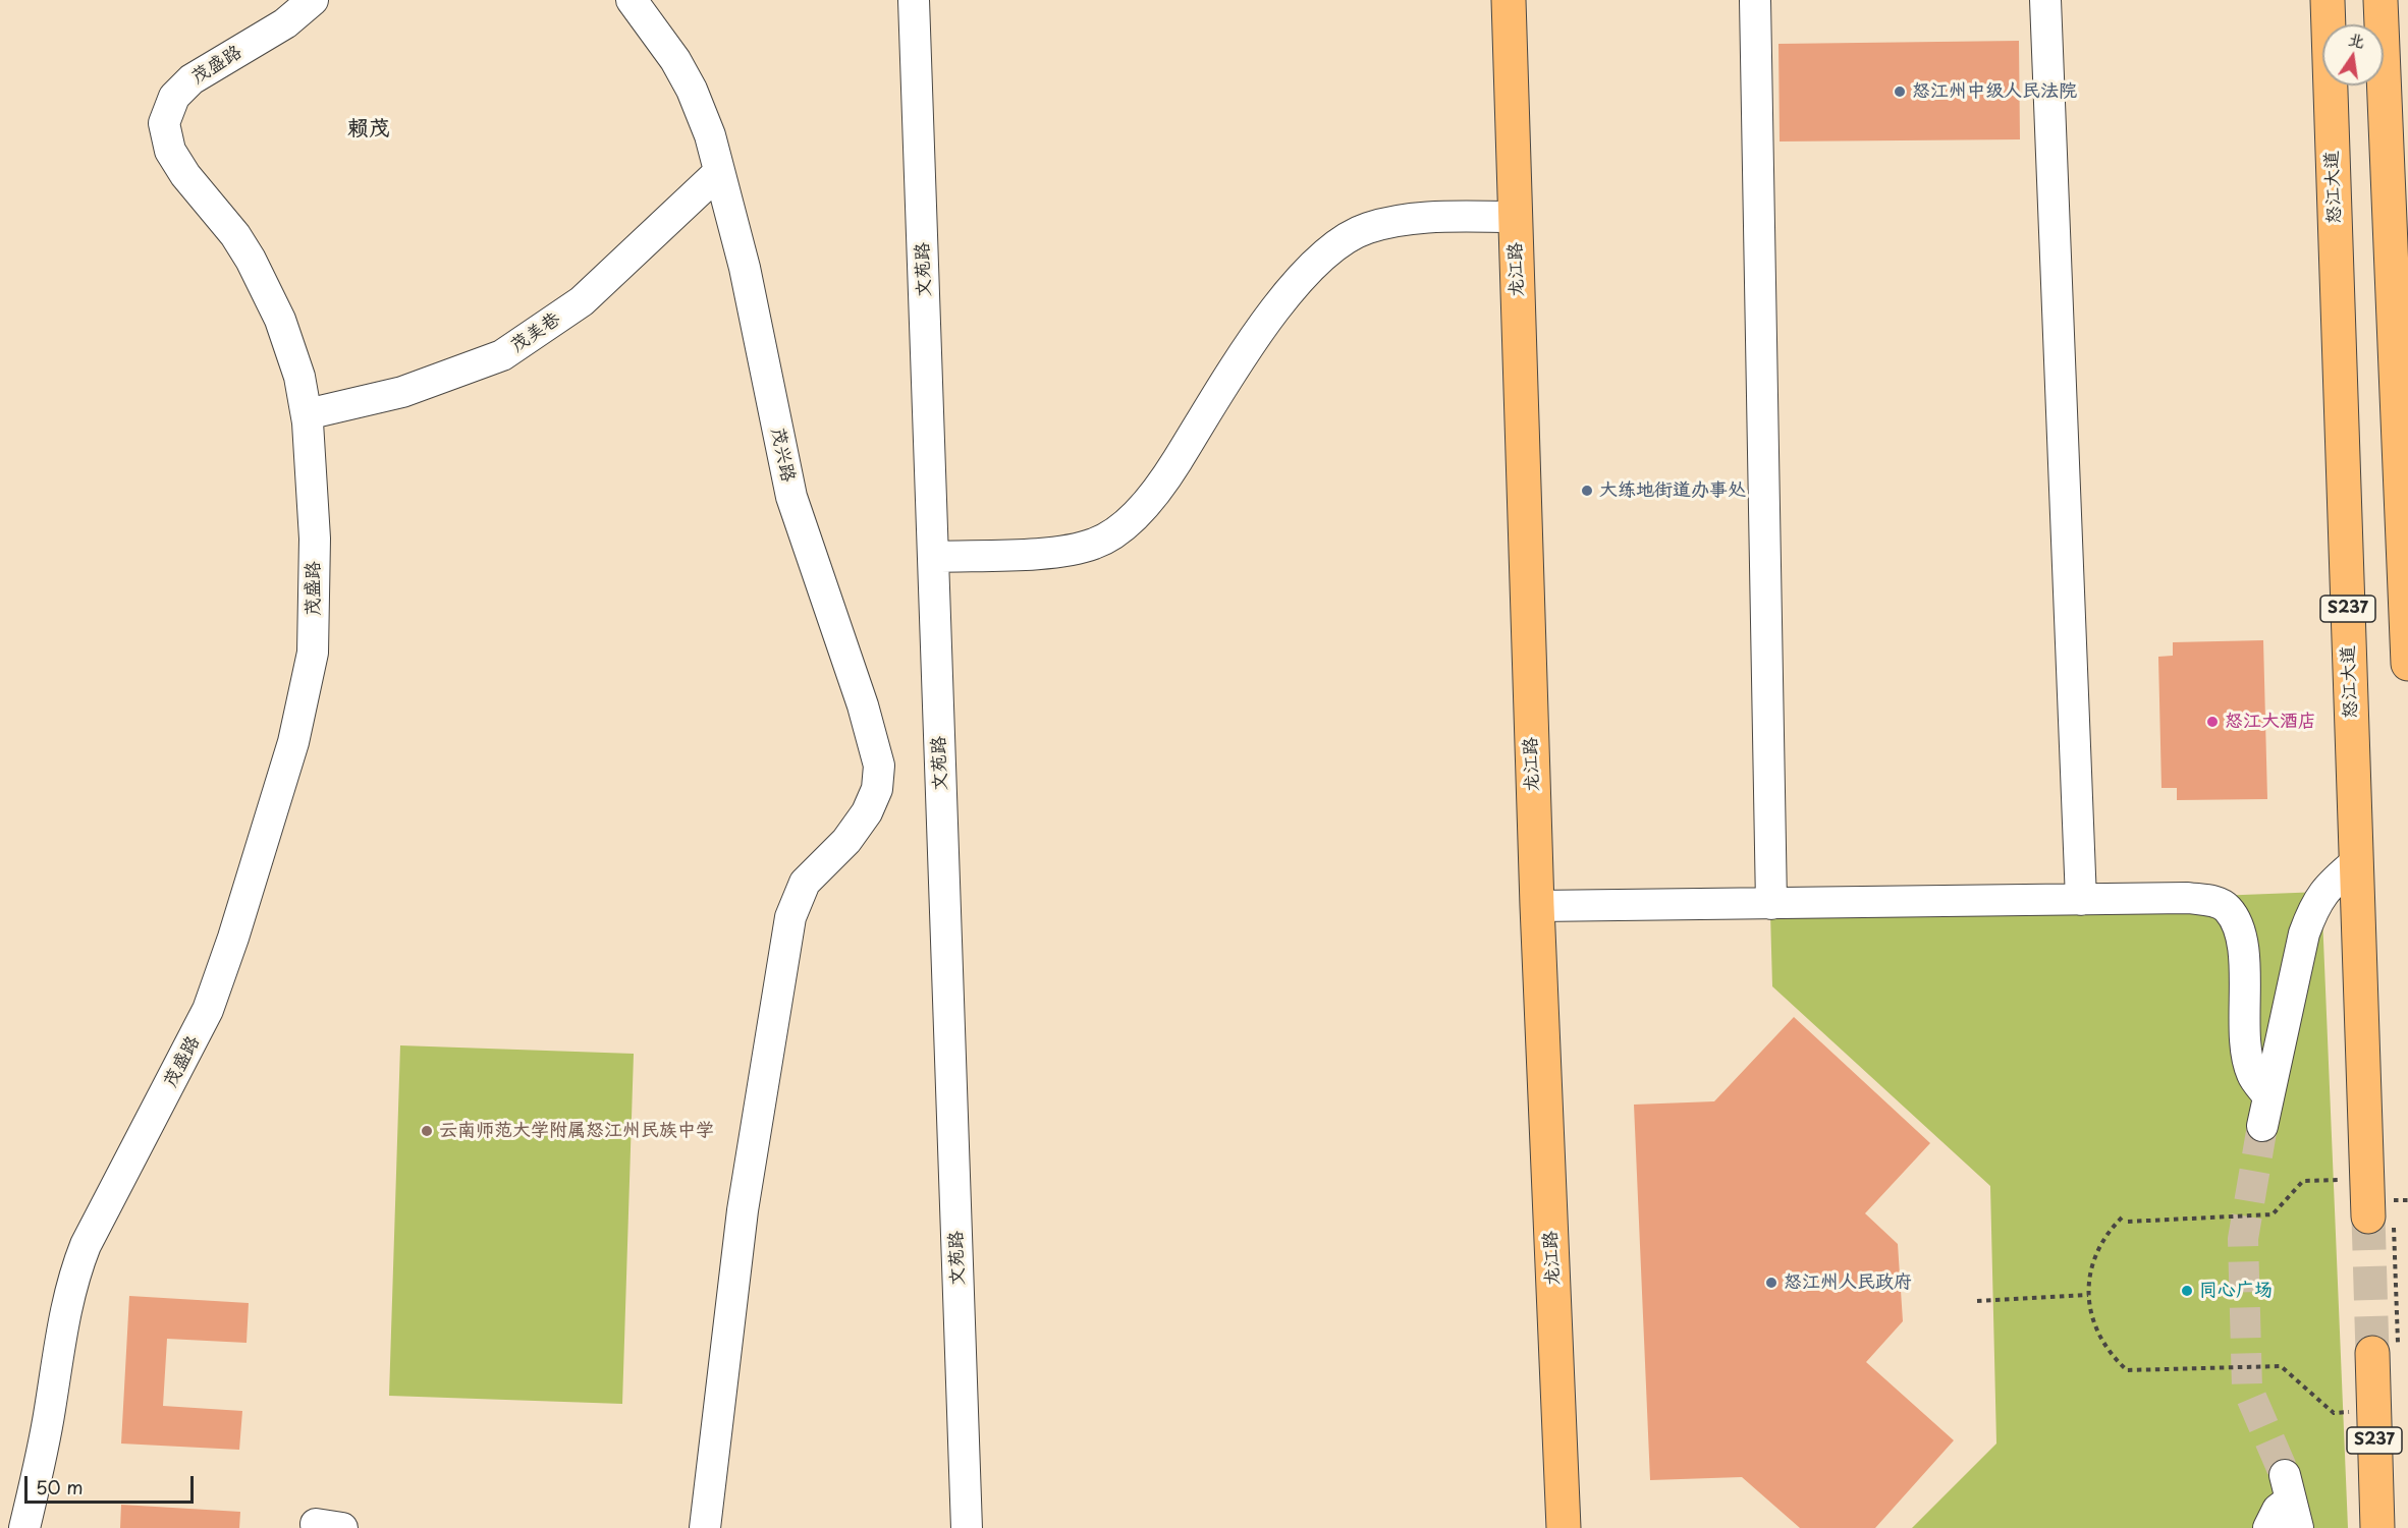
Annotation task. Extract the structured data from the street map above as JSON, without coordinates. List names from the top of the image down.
{
  "streets": {
    "main road": ["怒江大道", "龙江路", "S237"],
    "street": [
      "茂盛路",
      "文苑路",
      "茂美巷",
      "茂兴路"
    ]
  },
  "crossings": [
    ["茂盛路", "茂美巷"],
    ["茂美巷", "茂兴路"]
  ],
  "districts": ["赖茂"],
  "places": [
    "怒江州中级人民法院",
    "大练地街道办事处",
    "怒江大酒店",
    "云南师范大学附属怒江州民族中学",
    "怒江州人民政府",
    "同心广场"
  ],
  "scale_bar": "50 m",
  "north": "top"
}
